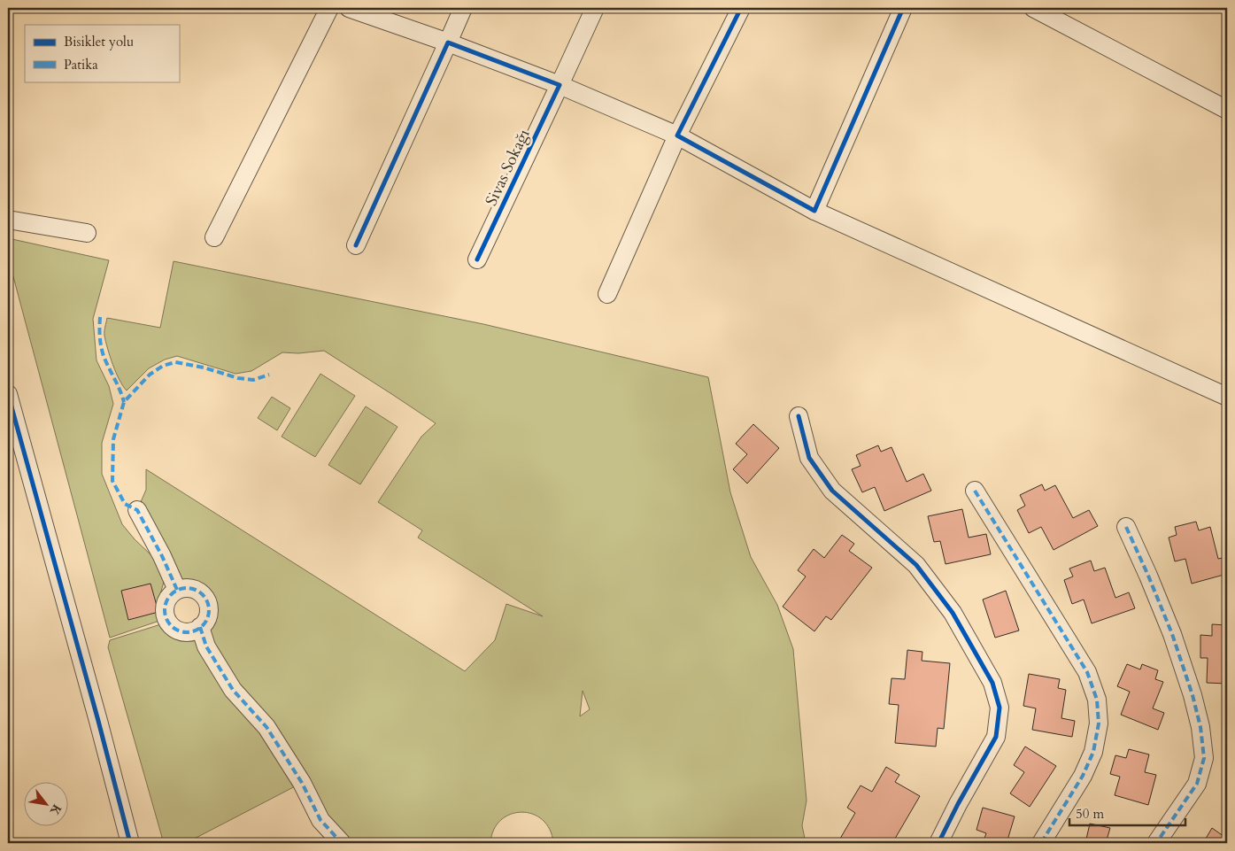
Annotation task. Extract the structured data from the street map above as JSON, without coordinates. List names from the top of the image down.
{
  "streets": {
    "street": ["Sivas Sokağı"]
  },
  "legend": ["Bisiklet yolu", "Patika"],
  "scale_bar": "50 m",
  "north": "bottom right"
}
